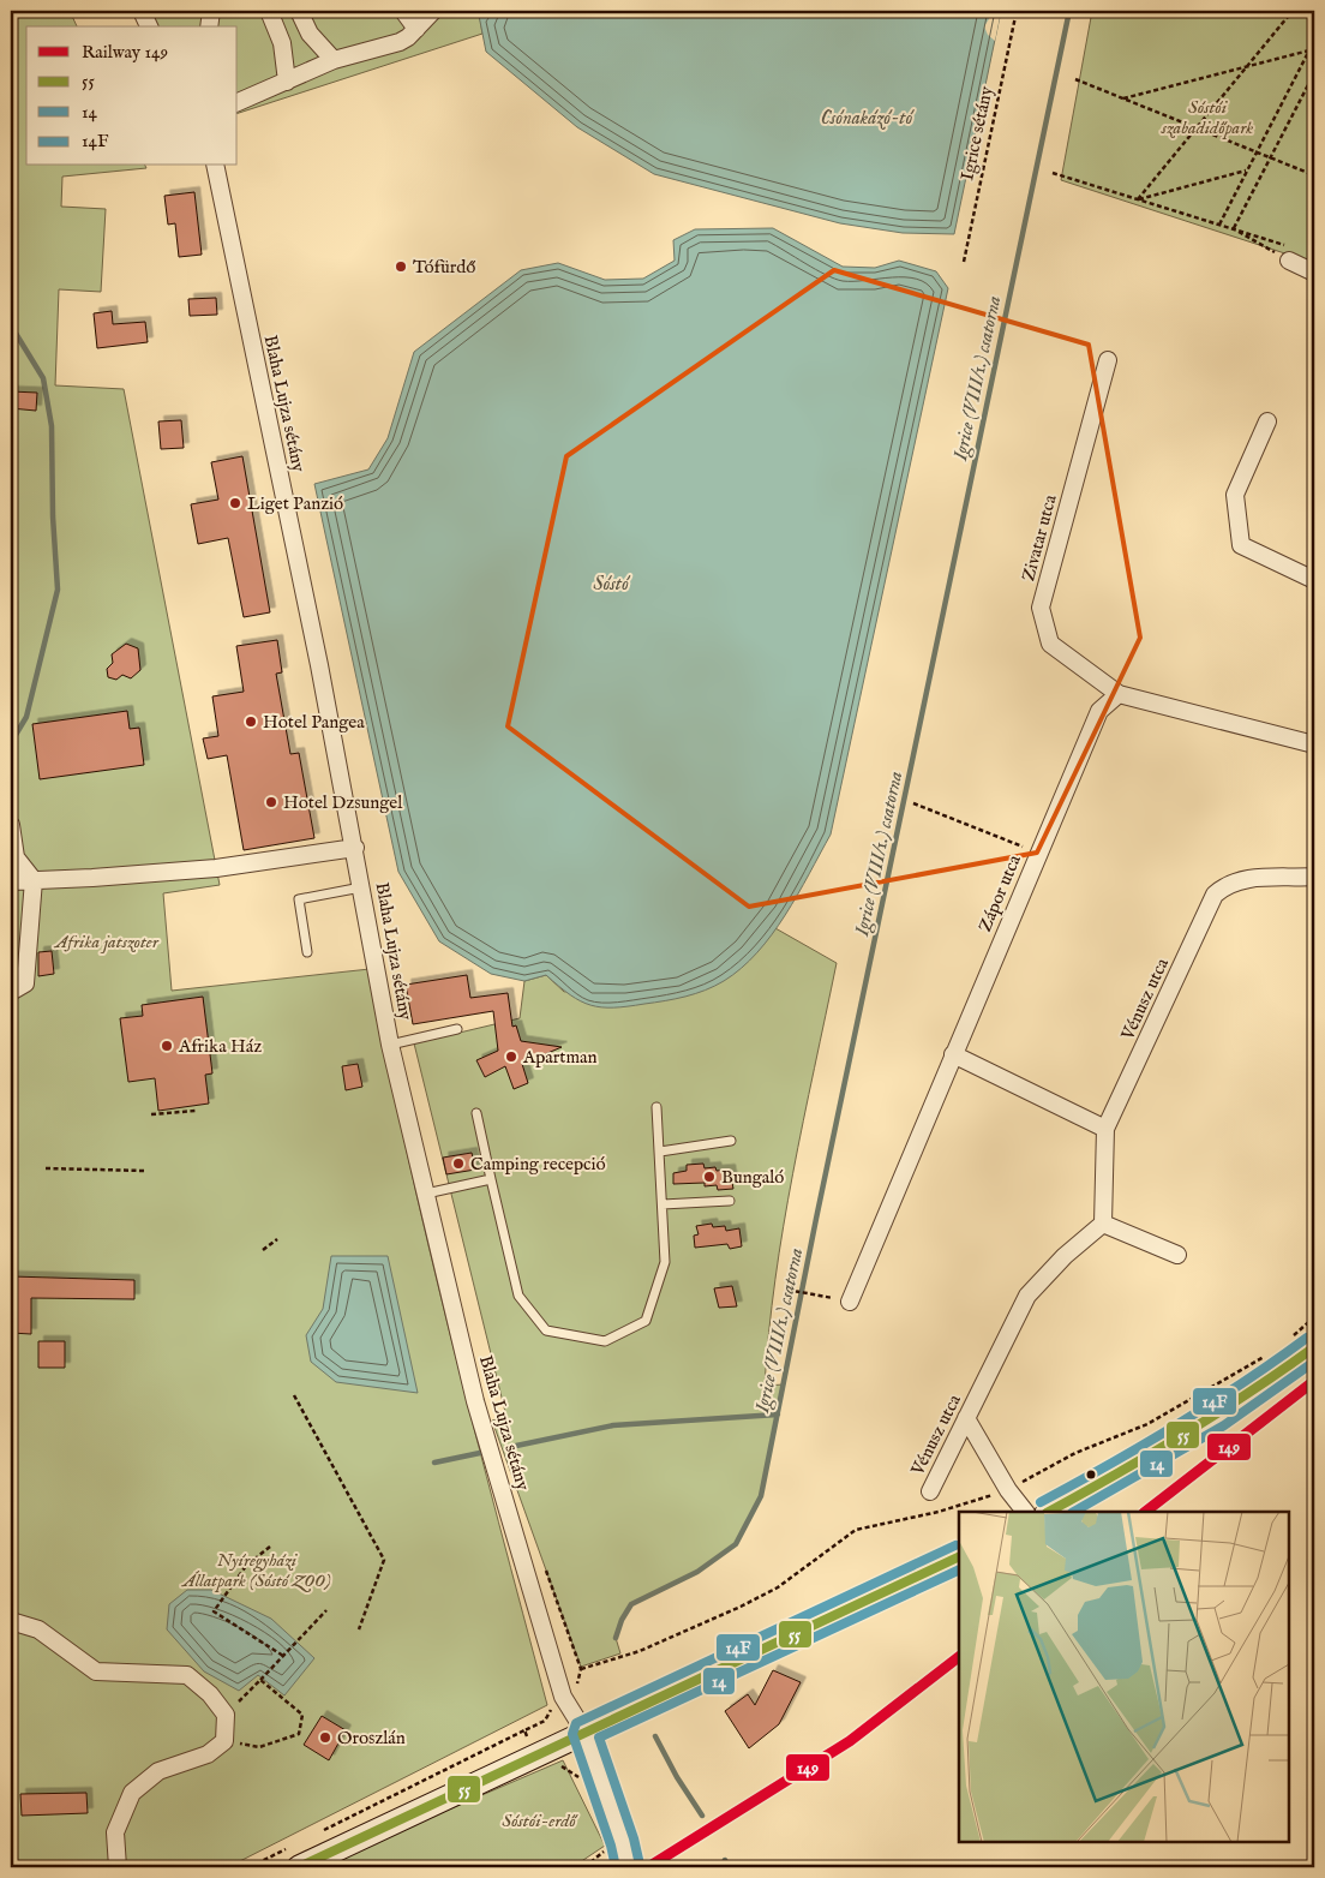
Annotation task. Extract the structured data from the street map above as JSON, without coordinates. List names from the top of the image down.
{
  "streets": {
    "street": [
      "Blaha Lujza sétány",
      "Zivatar utca",
      "Zápor utca",
      "Vénusz utca"
    ],
    "path": ["Igrice sétány"]
  },
  "crossings": [
    ["Zivatar utca", "Zápor utca"]
  ],
  "water": ["Csónakázó-tó", "Igrice (VIII/1.) csatorna", "Sóstó"],
  "parks": [
    "Sóstói szabadidőpark",
    "Afrika jatszoter",
    "Nyíregyházi Állatpark (Sóstó ZOO)",
    "Sóstói-erdő"
  ],
  "places": [
    "Tófürdő",
    "Liget Panzió",
    "Hotel Pangea",
    "Hotel Dzsungel",
    "Afrika Ház",
    "Apartman",
    "Camping recepció",
    "Bungaló",
    "Oroszlán"
  ],
  "lines": [
    "transit line 14F",
    "transit line 55",
    "transit line 14",
    "rail line 149"
  ],
  "legend": [
    "Railway 149",
    "55",
    "14",
    "14F"
  ]
}
